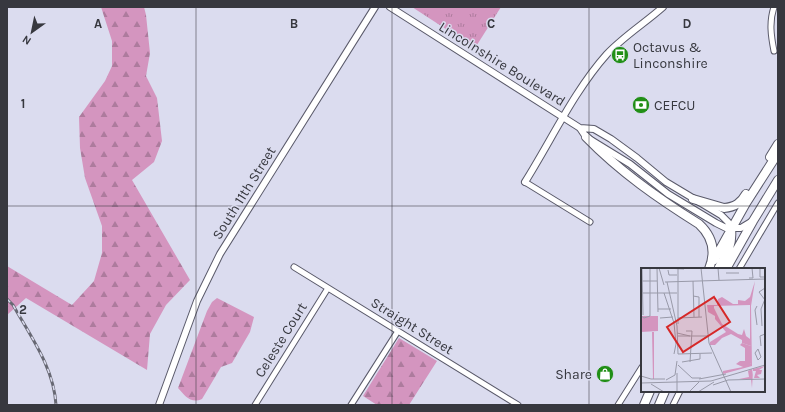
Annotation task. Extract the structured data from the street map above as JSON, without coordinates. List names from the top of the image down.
{
  "streets": {
    "street": [
      "Lincolnshire Boulevard",
      "South 11th Street",
      "Straight Street",
      "Celeste Court"
    ]
  },
  "crossings": [
    ["Straight Street", "Celeste Court"]
  ],
  "places": {
    "bus stop": ["Octavus & Linconshire"],
    "bank": ["CEFCU"],
    "shop": ["Share"]
  },
  "north": "bottom left",
  "grid": {
    "columns": [
      "A",
      "B",
      "C",
      "D"
    ],
    "rows": ["1", "2"]
  }
}
